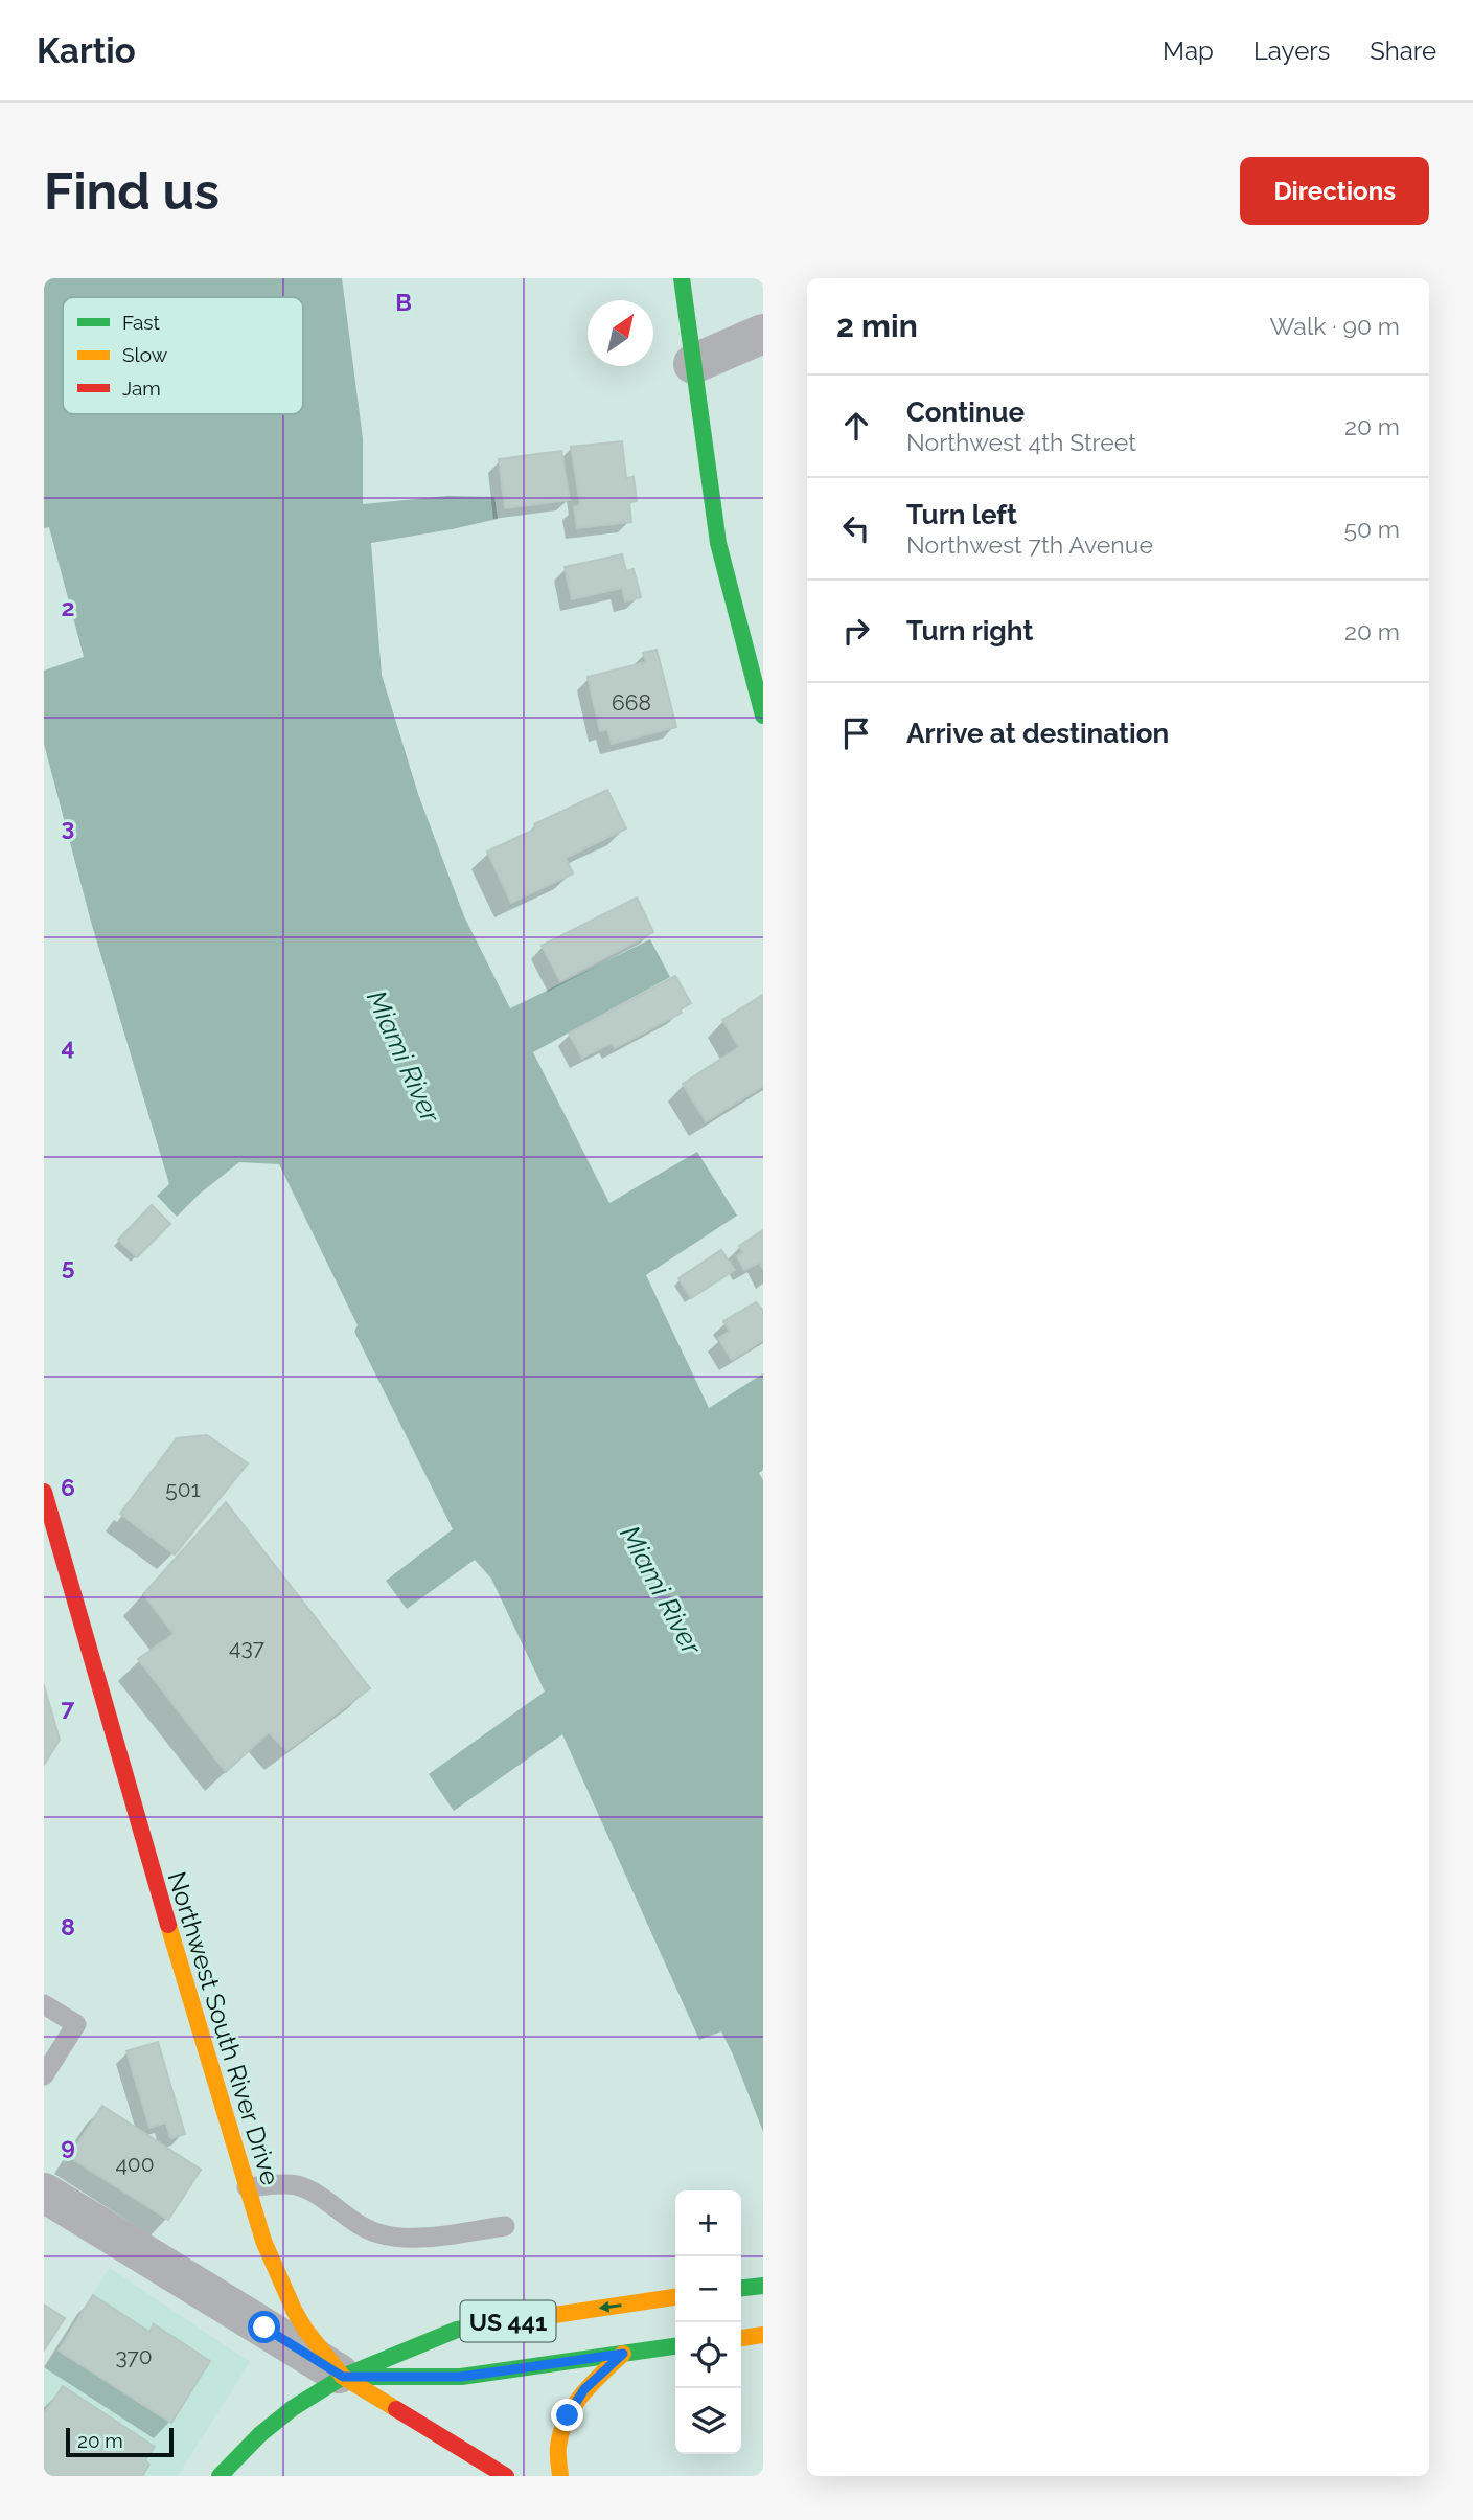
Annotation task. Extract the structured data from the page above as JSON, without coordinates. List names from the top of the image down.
{
  "streets": {
    "main road": ["Northwest South River Drive", "US 441"]
  },
  "crossings": [
    ["Northwest South River Drive", "US 441"]
  ],
  "water": ["Miami River"],
  "house_numbers": [
    "668",
    "501",
    "437",
    "400",
    "370"
  ],
  "legend": ["Fast", "Slow", "Jam"],
  "scale_bar": "20 m",
  "north": "top right",
  "page": {
    "header": "Kartio",
    "nav": ["Map", "Layers", "Share"],
    "buttons": "Directions",
    "title": "Find us",
    "heading": ["2 min", "Walk · 90 m"],
    "list": [
      ["Continue", "Northwest 4th Street", "20 m"],
      ["Turn left", "Northwest 7th Avenue", "50 m"],
      ["Turn right", "20 m"],
      "Arrive at destination"
    ],
    "map_buttons": ["+", "−"],
    "scale": "20 m"
  },
  "grid": {
    "columns": ["B"],
    "rows": [
      "2",
      "3",
      "4",
      "5",
      "6",
      "7",
      "8",
      "9"
    ]
  }
}
